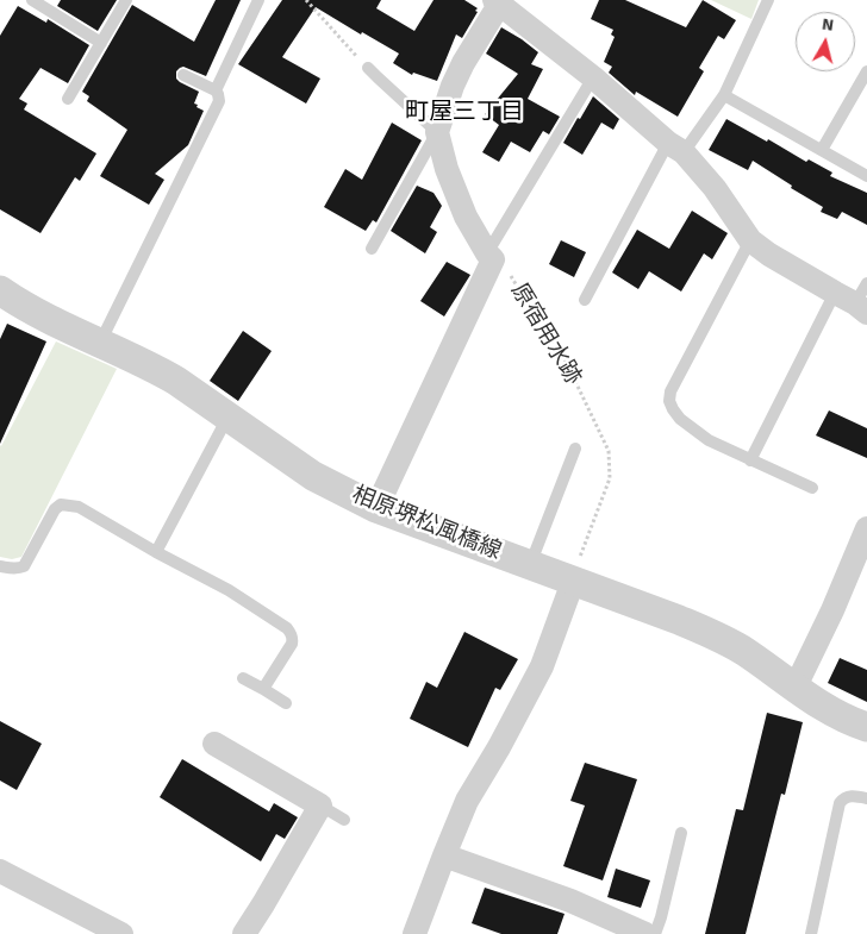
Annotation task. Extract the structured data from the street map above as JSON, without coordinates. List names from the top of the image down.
{
  "streets": {
    "street": ["相原堺松風橋線"],
    "path": ["原宿用水跡"]
  },
  "crossings": [
    ["原宿用水跡", "相原堺松風橋線"]
  ],
  "districts": ["町屋三丁目"],
  "north": "top"
}
